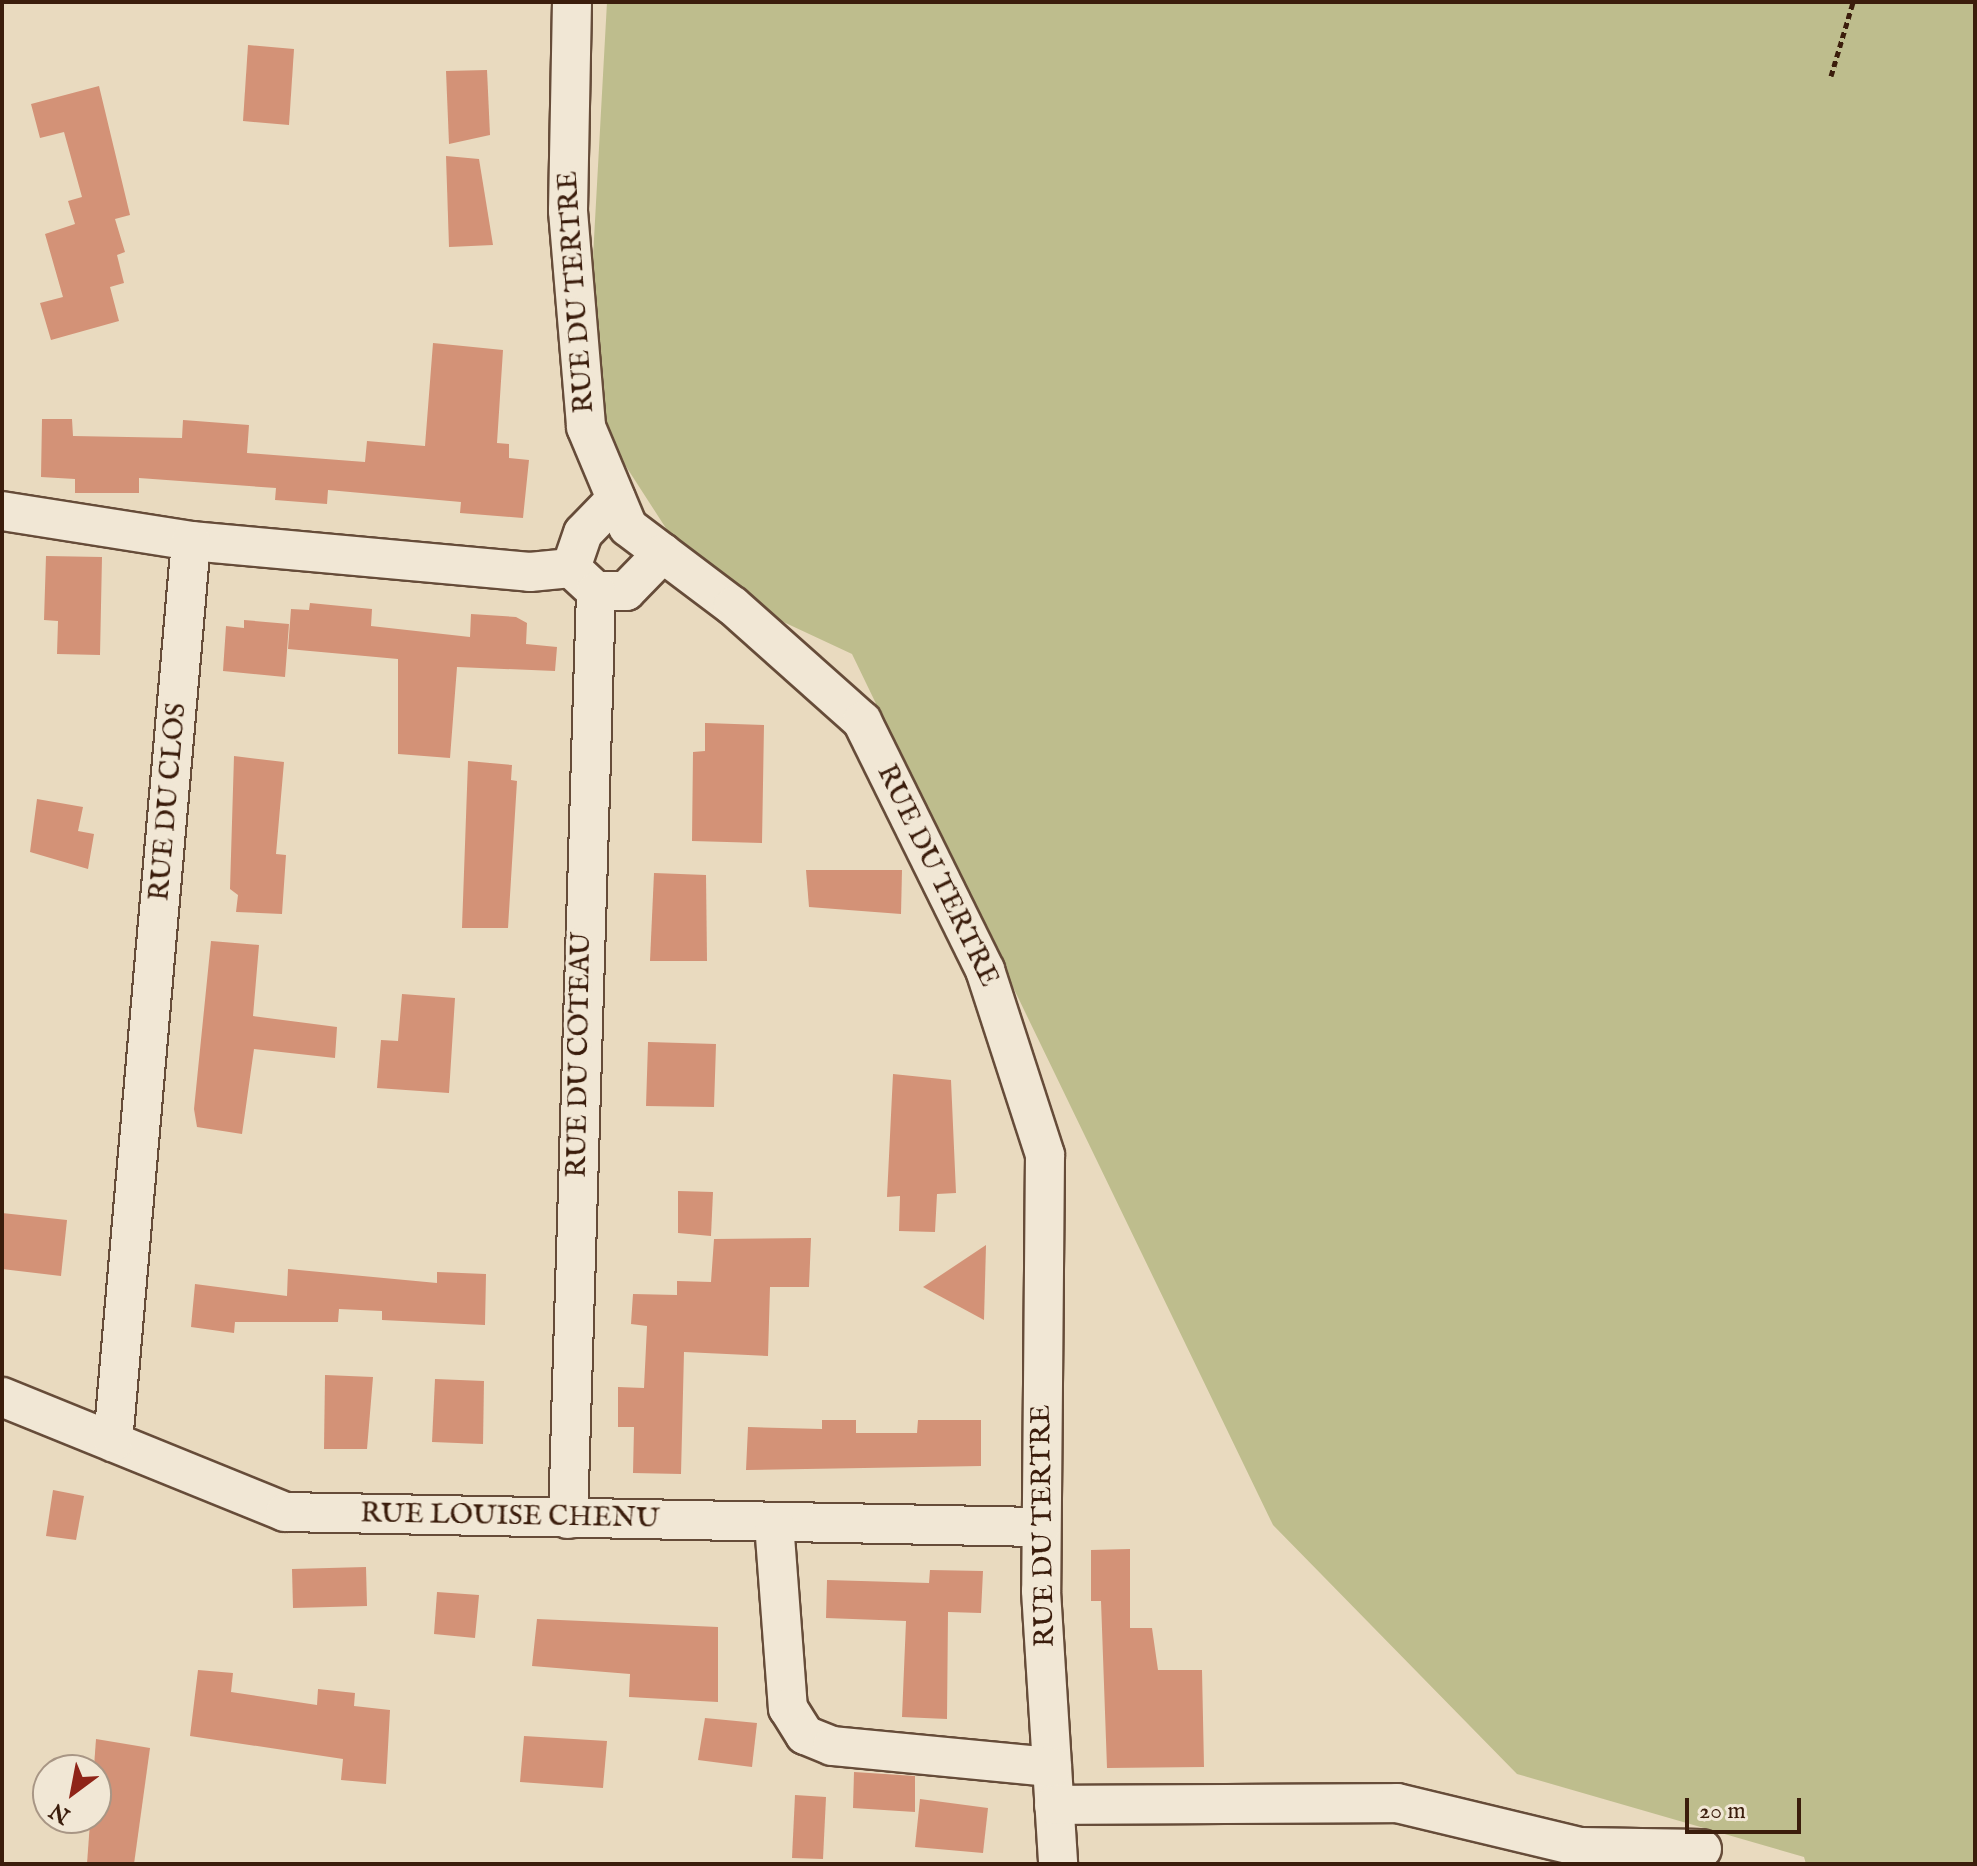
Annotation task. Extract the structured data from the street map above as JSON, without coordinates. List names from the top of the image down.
{
  "streets": {
    "street": [
      "RUE DU TERTRE",
      "RUE DU CLOS",
      "RUE DU COTEAU",
      "RUE LOUISE CHENU"
    ]
  },
  "crossings": [
    ["RUE DU TERTRE", "RUE DU COTEAU"],
    ["RUE DU TERTRE", "RUE LOUISE CHENU"],
    ["RUE DU CLOS", "RUE LOUISE CHENU"],
    ["RUE DU COTEAU", "RUE LOUISE CHENU"]
  ],
  "scale_bar": "20 m",
  "north": "bottom left"
}
